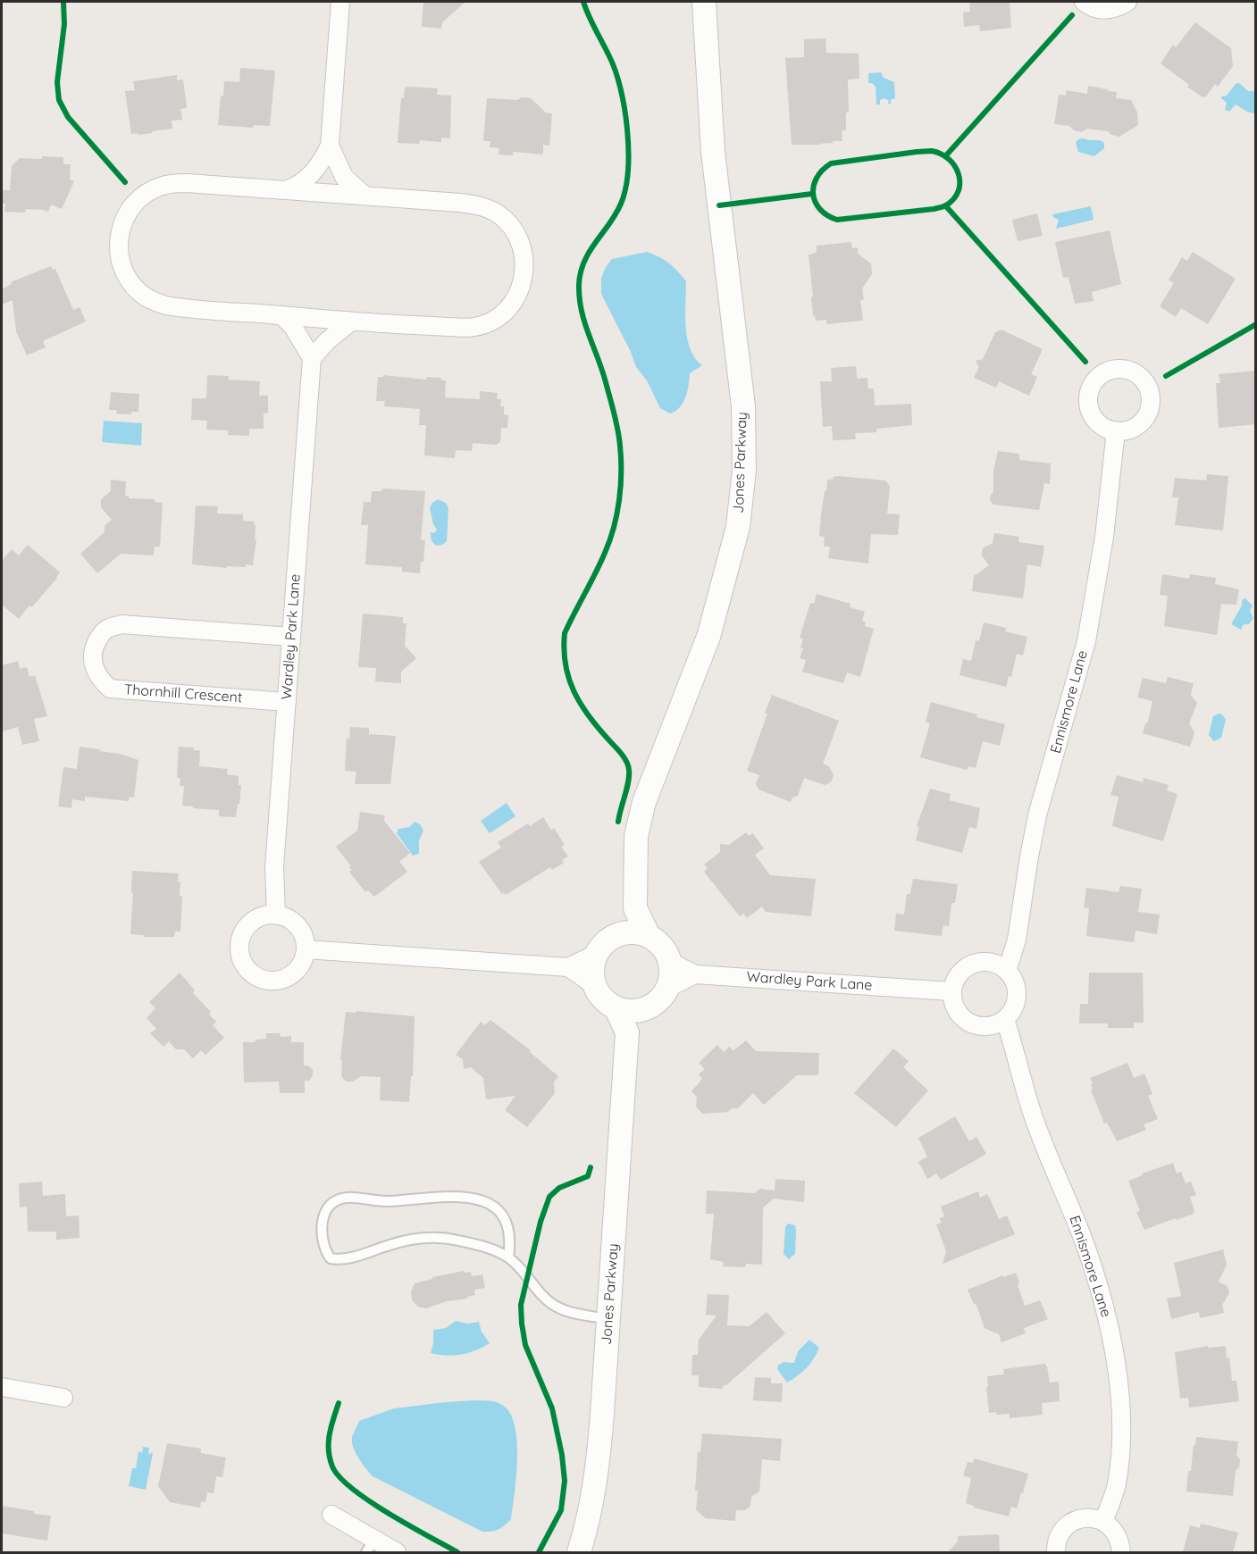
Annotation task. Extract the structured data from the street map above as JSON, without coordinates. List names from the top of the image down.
{
  "streets": {
    "street": [
      "Jones Parkway",
      "Wardley Park Lane",
      "Thornhill Crescent",
      "Ennismore Lane"
    ]
  },
  "crossings": [
    ["Jones Parkway", "Wardley Park Lane"],
    ["Wardley Park Lane", "Thornhill Crescent"],
    ["Wardley Park Lane", "Ennismore Lane"]
  ]
}
